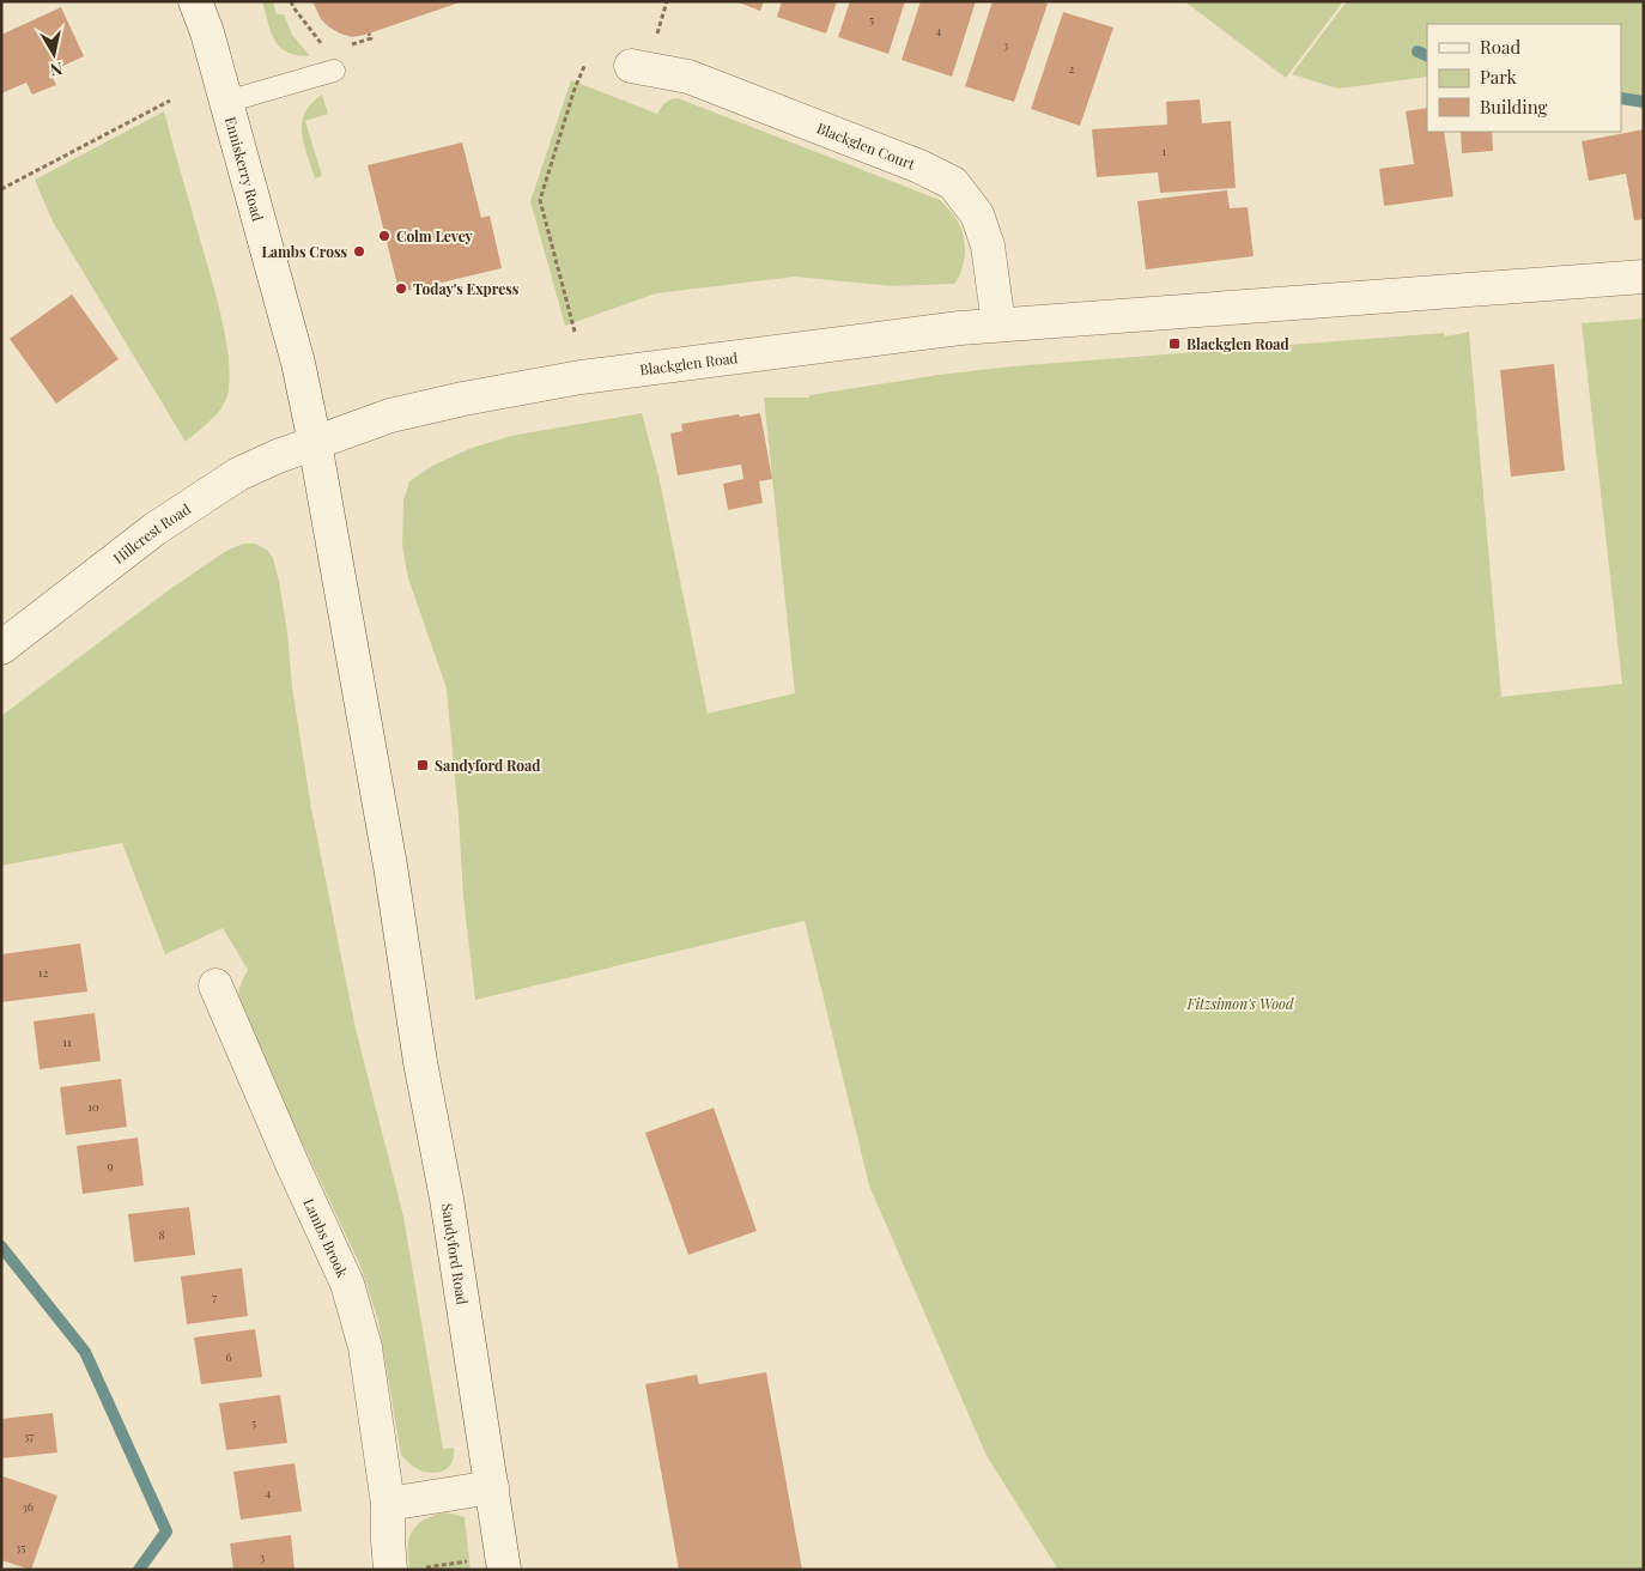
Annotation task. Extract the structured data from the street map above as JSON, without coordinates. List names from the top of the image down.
{
  "streets": {
    "street": [
      "Blackglen Court",
      "Enniskerry Road",
      "Blackglen Road",
      "Hillcrest Road",
      "Lambs Brook",
      "Sandyford Road"
    ]
  },
  "crossings": [
    ["Blackglen Court", "Blackglen Road"],
    ["Enniskerry Road", "Blackglen Road"],
    ["Enniskerry Road", "Hillcrest Road"],
    ["Enniskerry Road", "Sandyford Road"],
    ["Blackglen Road", "Hillcrest Road"],
    ["Blackglen Road", "Sandyford Road"],
    ["Hillcrest Road", "Sandyford Road"]
  ],
  "parks": ["Fitzsimon's Wood"],
  "places": {
    "other": ["Colm Levey", "Lambs Cross", "Today's Express"],
    "transit": ["Blackglen Road", "Sandyford Road"]
  },
  "house_numbers": [
    "5",
    "4",
    "3",
    "2",
    "1",
    "12",
    "11",
    "10",
    "9",
    "8",
    "7",
    "6",
    "5",
    "37",
    "4",
    "36",
    "35",
    "3"
  ],
  "legend": ["Road", "Park", "Building"],
  "north": "bottom"
}
